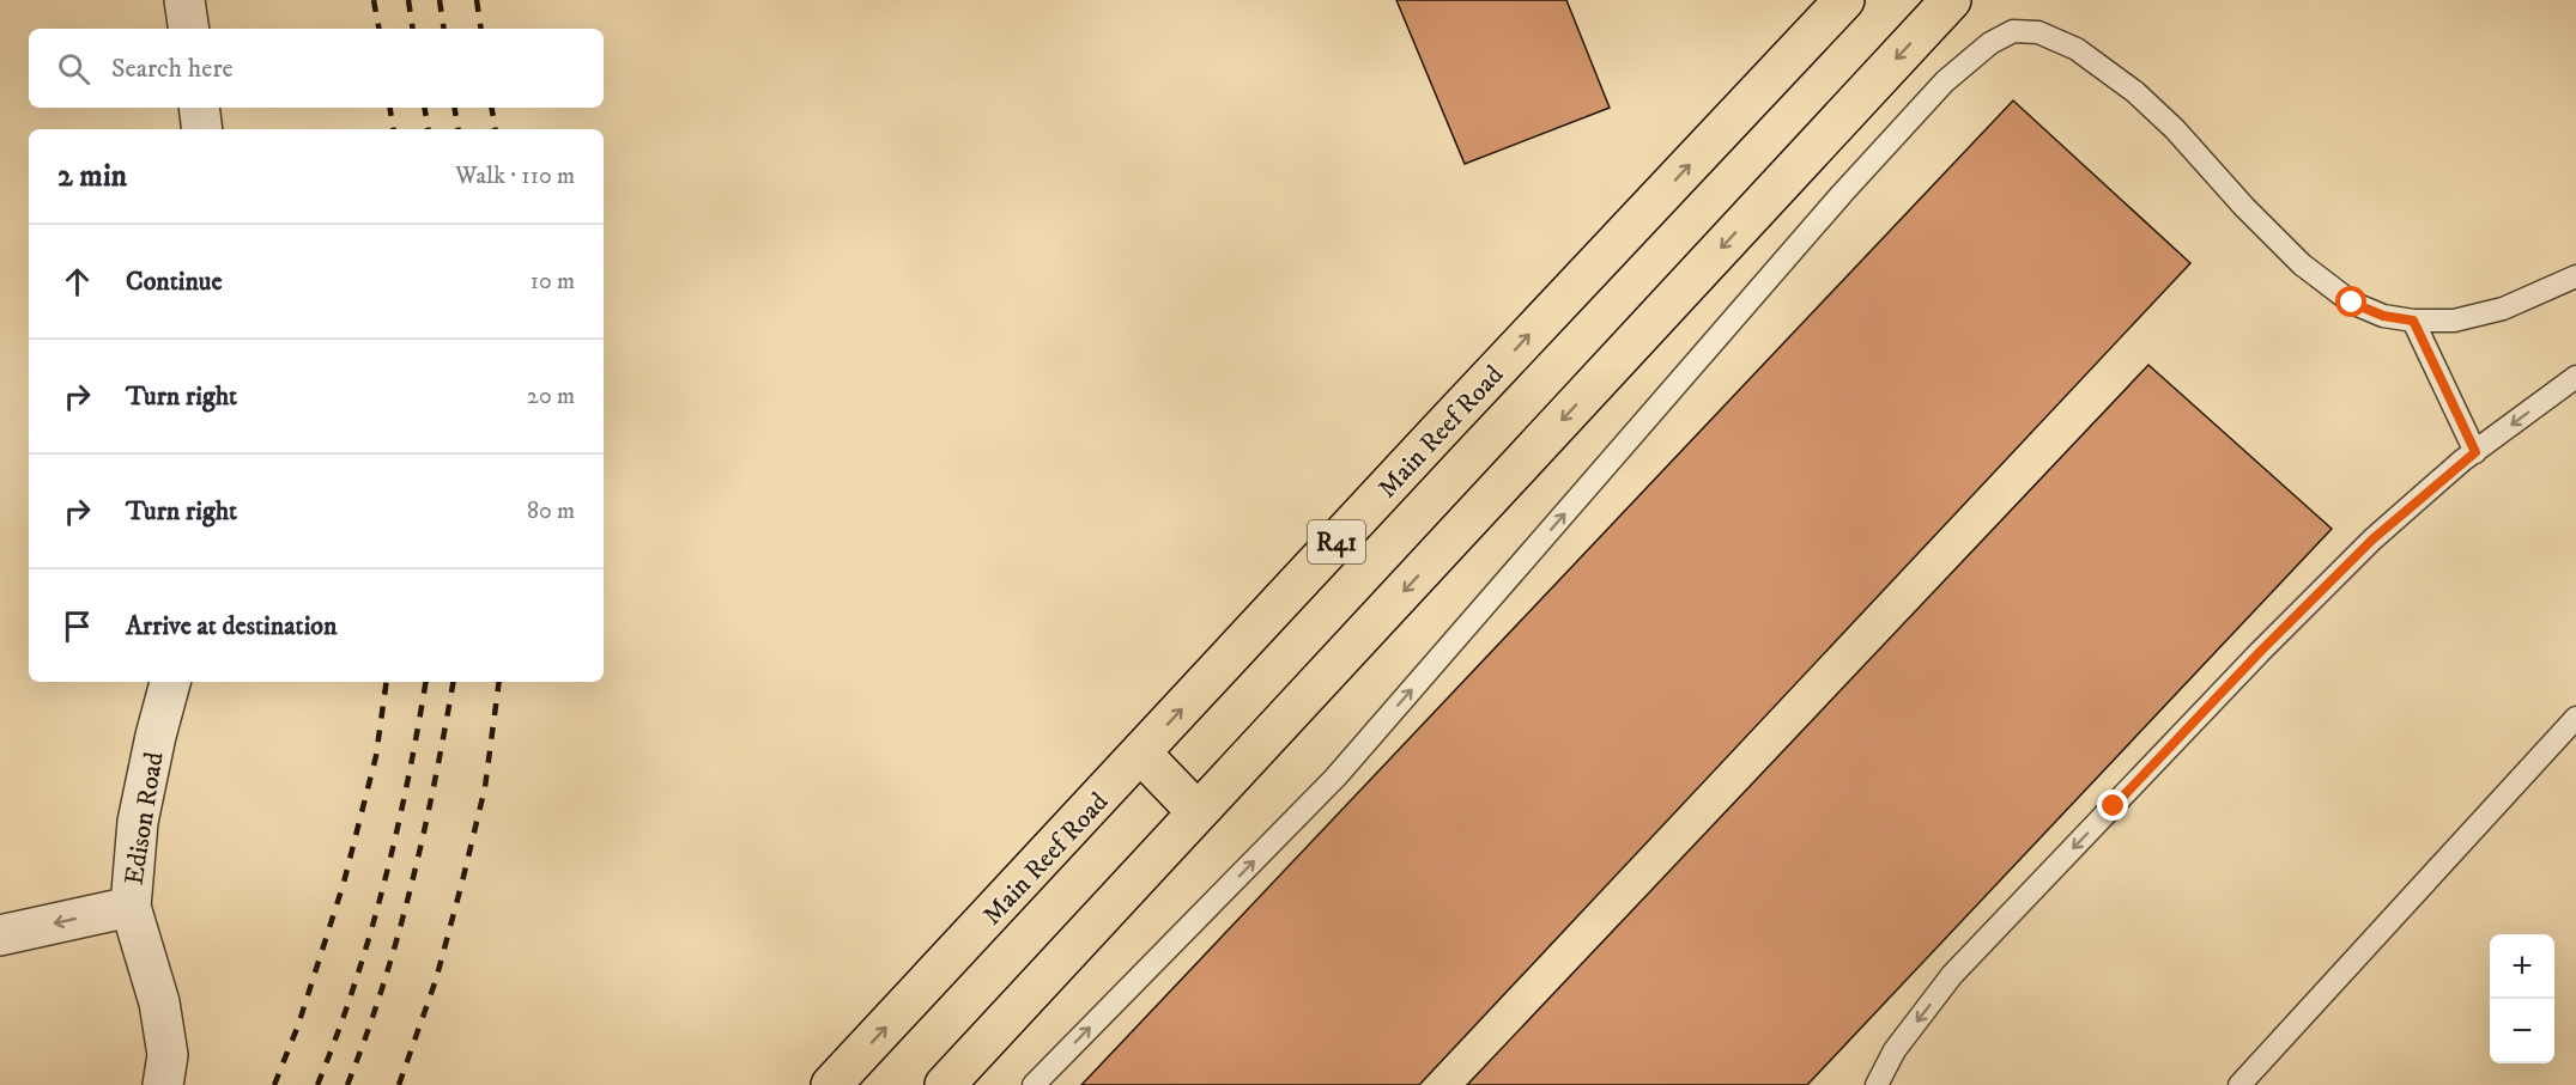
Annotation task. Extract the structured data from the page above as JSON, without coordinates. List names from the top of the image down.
{
  "streets": {
    "main road": ["Main Reef Road", "R41"],
    "street": ["Edison Road"]
  },
  "page": {
    "search": "Search here",
    "heading": ["2 min", "Walk · 110 m"],
    "list": [
      ["Continue", "10 m"],
      ["Turn right", "20 m"],
      ["Turn right", "80 m"],
      "Arrive at destination"
    ],
    "map_buttons": ["+", "−"]
  }
}
